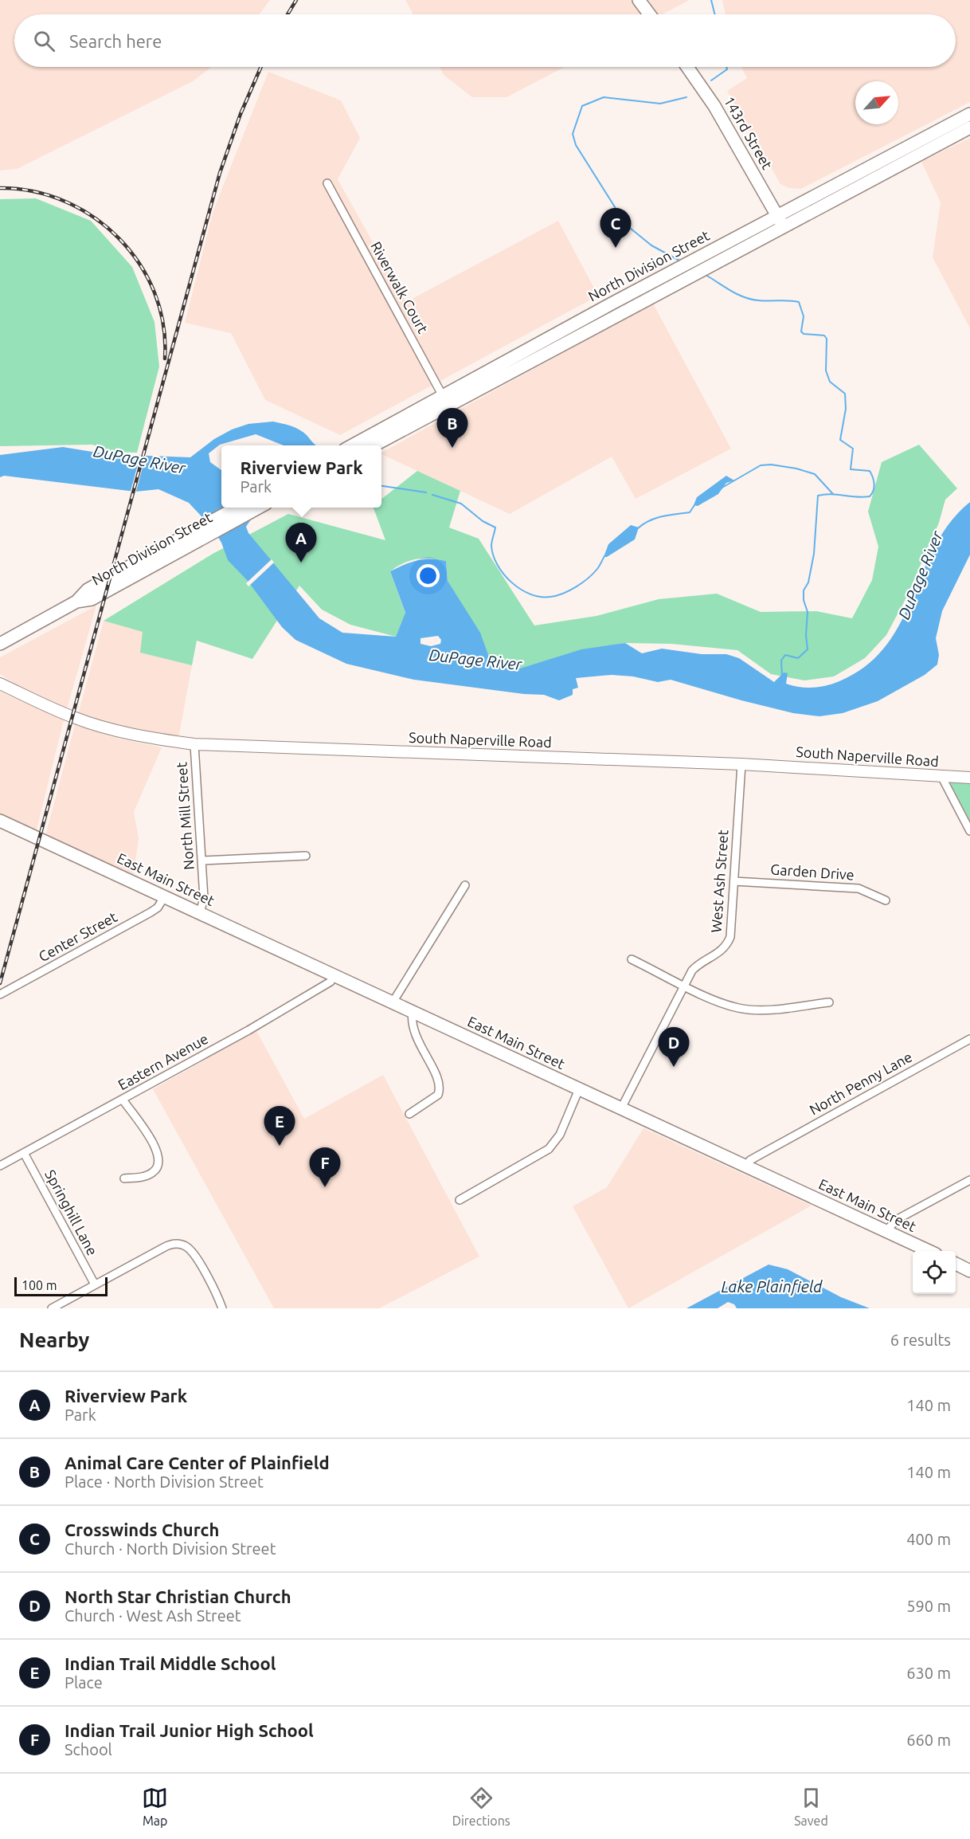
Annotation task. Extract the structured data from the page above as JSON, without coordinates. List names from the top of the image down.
{
  "streets": {
    "main road": [
      "143rd Street",
      "North Division Street",
      "South Naperville Road",
      "East Main Street"
    ],
    "street": [
      "Riverwalk Court",
      "North Mill Street",
      "Garden Drive",
      "West Ash Street",
      "Center Street",
      "Eastern Avenue",
      "North Penny Lane",
      "Springhill Lane"
    ]
  },
  "crossings": [
    ["143rd Street", "North Division Street"],
    ["North Division Street", "Riverwalk Court"],
    ["South Naperville Road", "North Mill Street"],
    ["South Naperville Road", "West Ash Street"],
    ["North Mill Street", "East Main Street"],
    ["Garden Drive", "West Ash Street"],
    ["East Main Street", "West Ash Street"],
    ["East Main Street", "Center Street"],
    ["East Main Street", "Eastern Avenue"],
    ["East Main Street", "North Penny Lane"],
    ["Eastern Avenue", "Springhill Lane"]
  ],
  "water": ["DuPage River", "Lake Plainfield"],
  "scale_bar": "100 m",
  "north": "top right",
  "page": {
    "search": "Search here",
    "pins": [
      "C",
      "B",
      "A",
      "D",
      "E",
      "F"
    ],
    "popup": ["Riverview Park", "Park"],
    "scale": "100 m",
    "heading": ["Nearby", "6 results"],
    "list": [
      {
        "mark": "A",
        "name": "Riverview Park",
        "note": "Park",
        "value": "140 m"
      },
      {
        "mark": "B",
        "name": "Animal Care Center of Plainfield",
        "note": "Place · North Division Street",
        "value": "140 m"
      },
      {
        "mark": "C",
        "name": "Crosswinds Church",
        "note": "Church · North Division Street",
        "value": "400 m"
      },
      {
        "mark": "D",
        "name": "North Star Christian Church",
        "note": "Church · West Ash Street",
        "value": "590 m"
      },
      {
        "mark": "E",
        "name": "Indian Trail Middle School",
        "note": "Place",
        "value": "630 m"
      },
      {
        "mark": "F",
        "name": "Indian Trail Junior High School",
        "note": "School",
        "value": "660 m"
      }
    ],
    "nav": ["Map", "Directions", "Saved"]
  }
}
